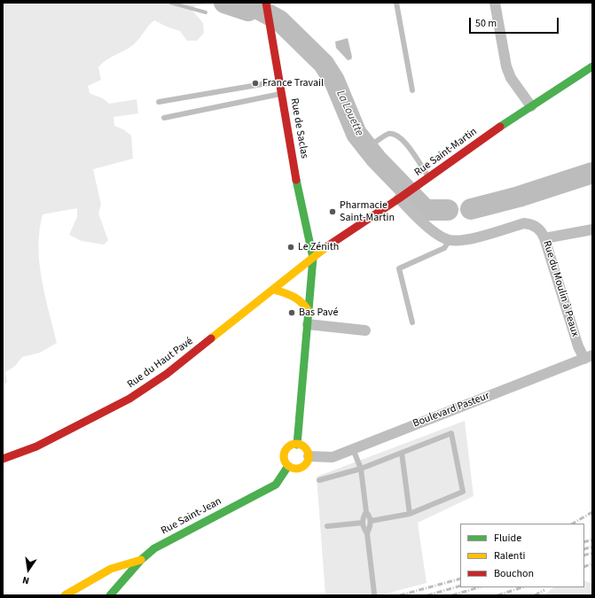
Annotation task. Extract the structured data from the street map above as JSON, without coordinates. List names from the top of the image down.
{
  "streets": {
    "street": [
      "Rue de Saclas",
      "Rue Saint-Martin",
      "Rue du Moulin à Peaux",
      "Rue du Haut Pavé",
      "Boulevard Pasteur",
      "Rue Saint-Jean"
    ]
  },
  "crossings": [
    ["Rue de Saclas", "Rue Saint-Martin"],
    ["Rue de Saclas", "Rue du Haut Pavé"],
    ["Rue Saint-Martin", "Rue du Haut Pavé"],
    ["Rue du Moulin à Peaux", "Boulevard Pasteur"],
    ["Boulevard Pasteur", "Rue Saint-Jean"]
  ],
  "water": ["La Louette"],
  "places": [
    "France Travail",
    "Pharmacie Saint-Martin",
    "Le Zénith",
    "Bas Pavé"
  ],
  "legend": ["Fluide", "Ralenti", "Bouchon"],
  "scale_bar": "50 m",
  "north": "bottom"
}
